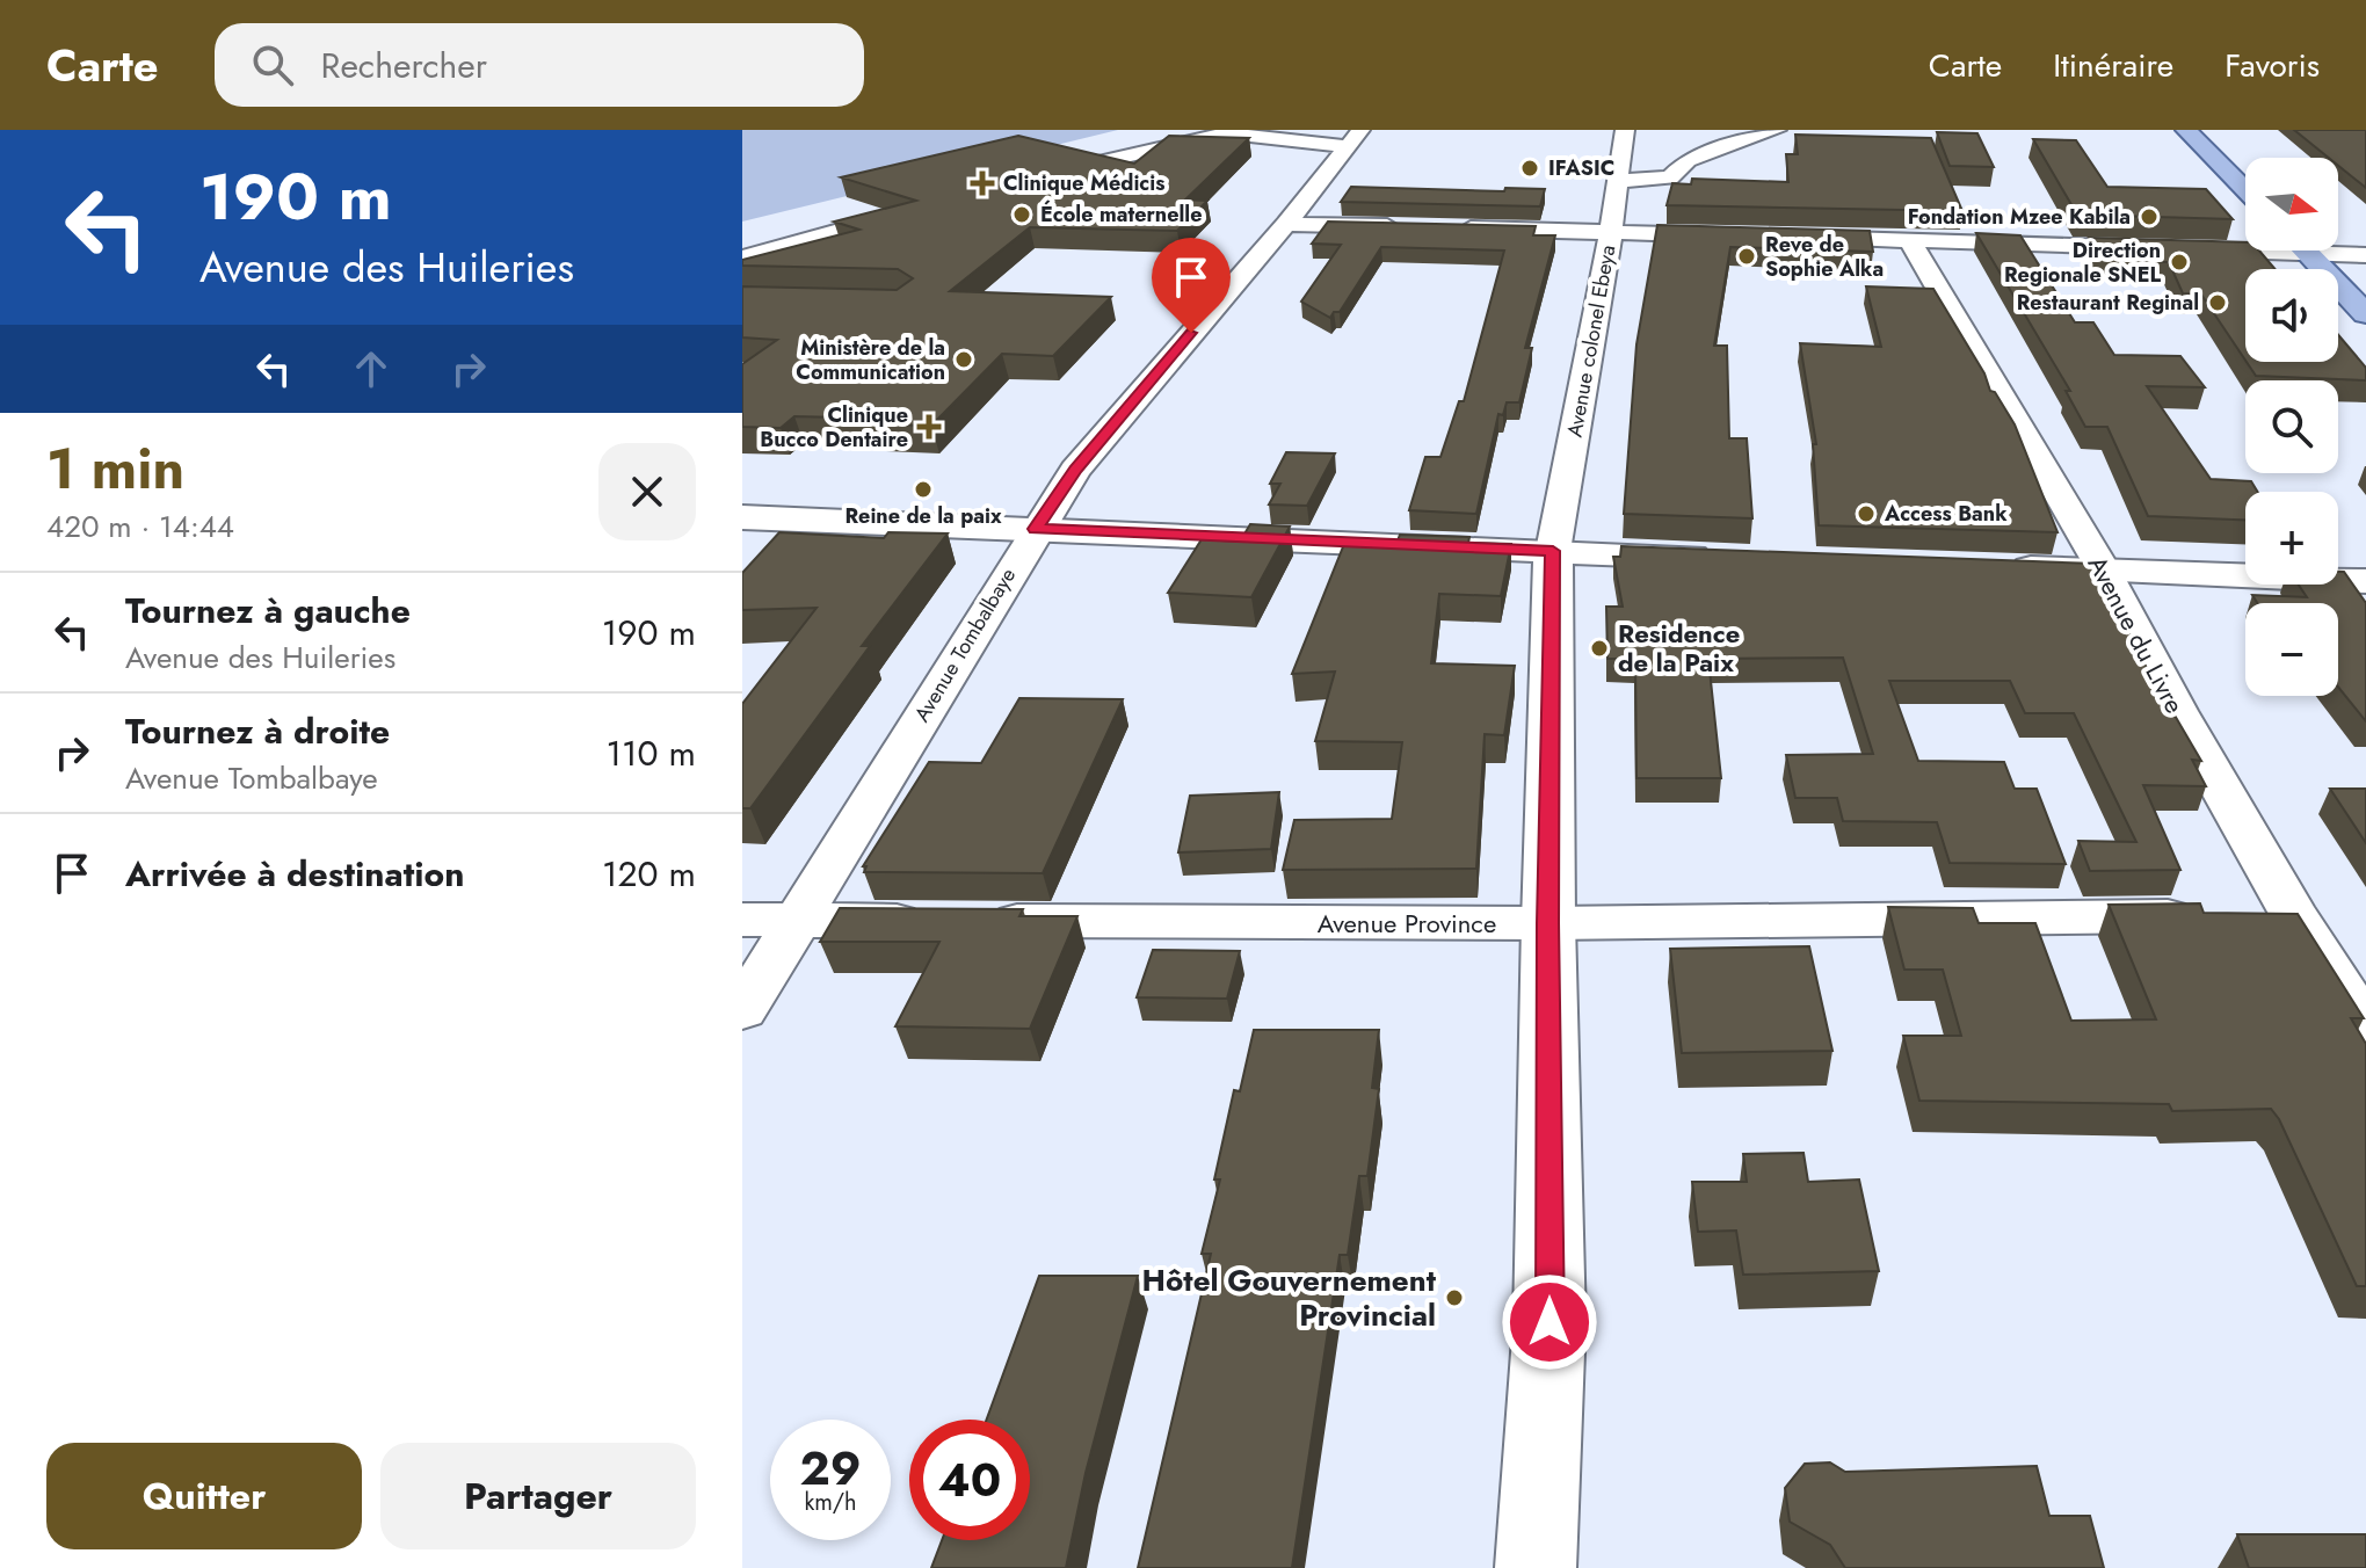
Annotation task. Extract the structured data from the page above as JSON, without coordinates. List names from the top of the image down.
{
  "streets": {
    "street": [
      "Avenue colonel Ebeya",
      "Avenue du Livre",
      "Avenue Tombalbaye",
      "Avenue Province"
    ]
  },
  "crossings": [
    ["Avenue du Livre", "Avenue Province"],
    ["Avenue Tombalbaye", "Avenue Province"]
  ],
  "places": {
    "other": [
      "IFASIC",
      "École maternelle",
      "Fondation Mzee Kabila",
      "Reve de Sophie Alka",
      "Direction Regionale SNEL",
      "Restaurant Reginal",
      "Ministère de la Communication",
      "Reine de la paix",
      "Access Bank",
      "Residence de la Paix",
      "Hôtel Gouvernement Provincial"
    ],
    "health": ["Clinique Médicis", "Clinique Bucco Dentaire"]
  },
  "north": "right",
  "page": {
    "header": "Carte",
    "search": "Rechercher",
    "nav": ["Carte", "Itinéraire", "Favoris"],
    "turn": ["190 m", "Avenue des Huileries"],
    "map_buttons": ["+", "−"],
    "heading": ["1 min", "420 m · 14:44"],
    "list": [
      {
        "name": "Tournez à gauche",
        "note": "Avenue des Huileries",
        "value": "190 m"
      },
      {
        "name": "Tournez à droite",
        "note": "Avenue Tombalbaye",
        "value": "110 m"
      },
      {
        "name": "Arrivée à destination",
        "value": "120 m"
      }
    ],
    "speed": "29 km/h",
    "limit": "40",
    "buttons": ["Quitter", "Partager"]
  }
}
